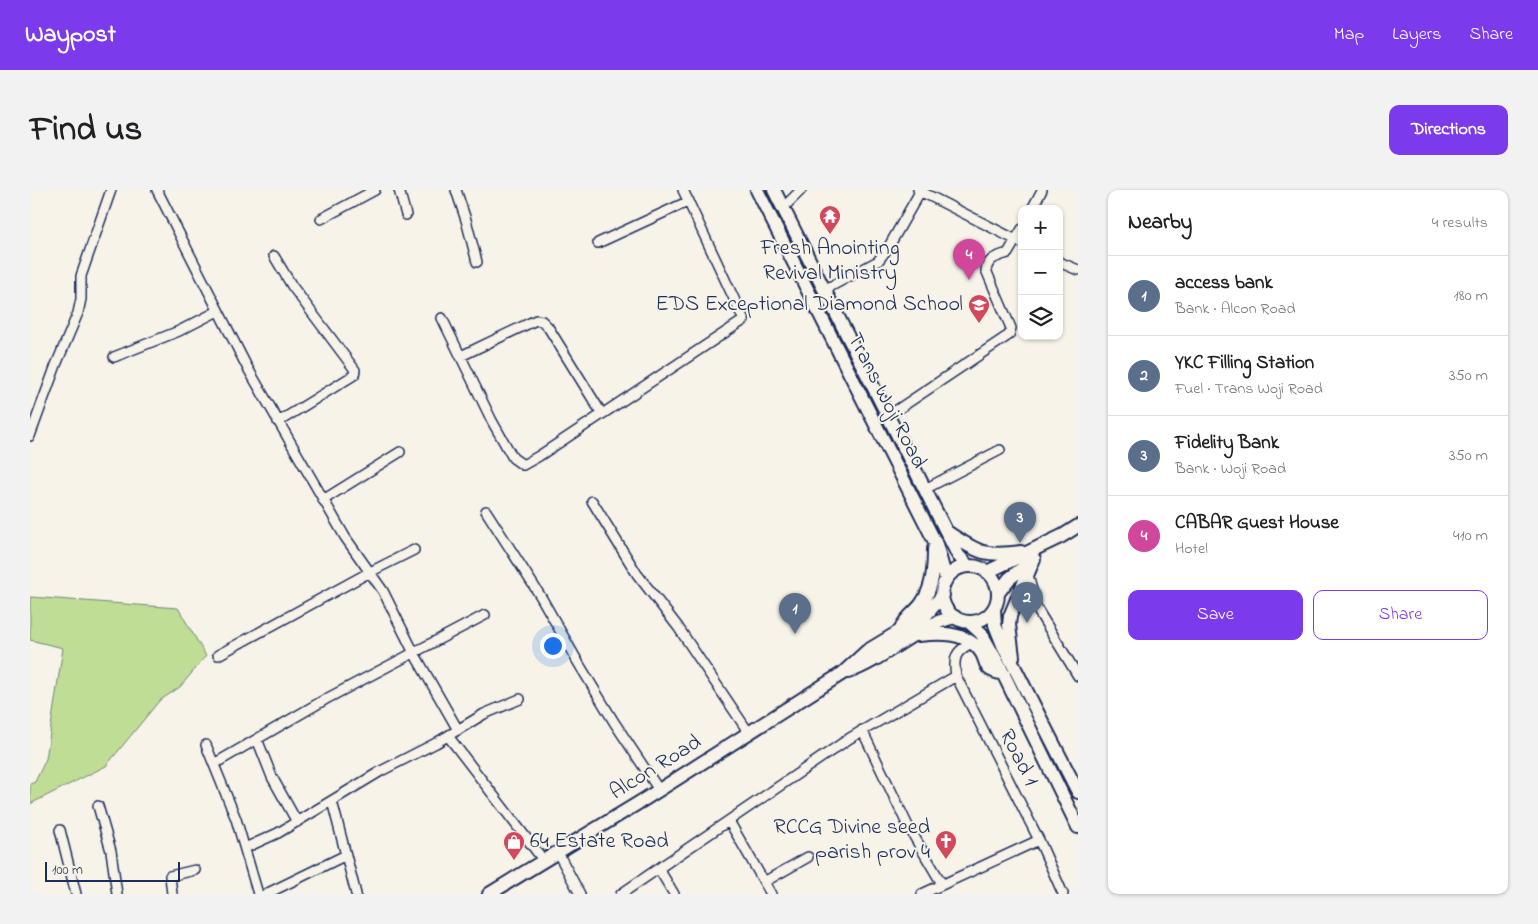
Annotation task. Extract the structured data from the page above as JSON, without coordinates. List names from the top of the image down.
{
  "streets": {
    "main road": ["Trans Woji Road", "Alcon Road"],
    "street": ["Road 1"]
  },
  "places": {
    "temple": ["Fresh Anointing Revival Ministry"],
    "school or university": ["EDS Exceptional Diamond School"],
    "church": ["RCCG Divine seed parish prov 4"],
    "shop": ["64 Estate Road"]
  },
  "scale_bar": "100 m",
  "page": {
    "header": "Waypost",
    "nav": ["Map", "Layers", "Share"],
    "title": "Find us",
    "buttons": [
      "Directions",
      ["Save", "Share"]
    ],
    "heading": ["Nearby", "4 results"],
    "map_buttons": ["+", "−"],
    "pins": [
      "4",
      "3",
      "2",
      "1"
    ],
    "list": [
      {
        "mark": "1",
        "name": "access bank",
        "note": "Bank · Alcon Road",
        "value": "180 m"
      },
      {
        "mark": "2",
        "name": "YKC Filling Station",
        "note": "Fuel · Trans Woji Road",
        "value": "350 m"
      },
      {
        "mark": "3",
        "name": "Fidelity Bank",
        "note": "Bank · Woji Road",
        "value": "350 m"
      },
      {
        "mark": "4",
        "name": "CABAR Guest House",
        "note": "Hotel",
        "value": "410 m"
      }
    ],
    "scale": "100 m"
  }
}
